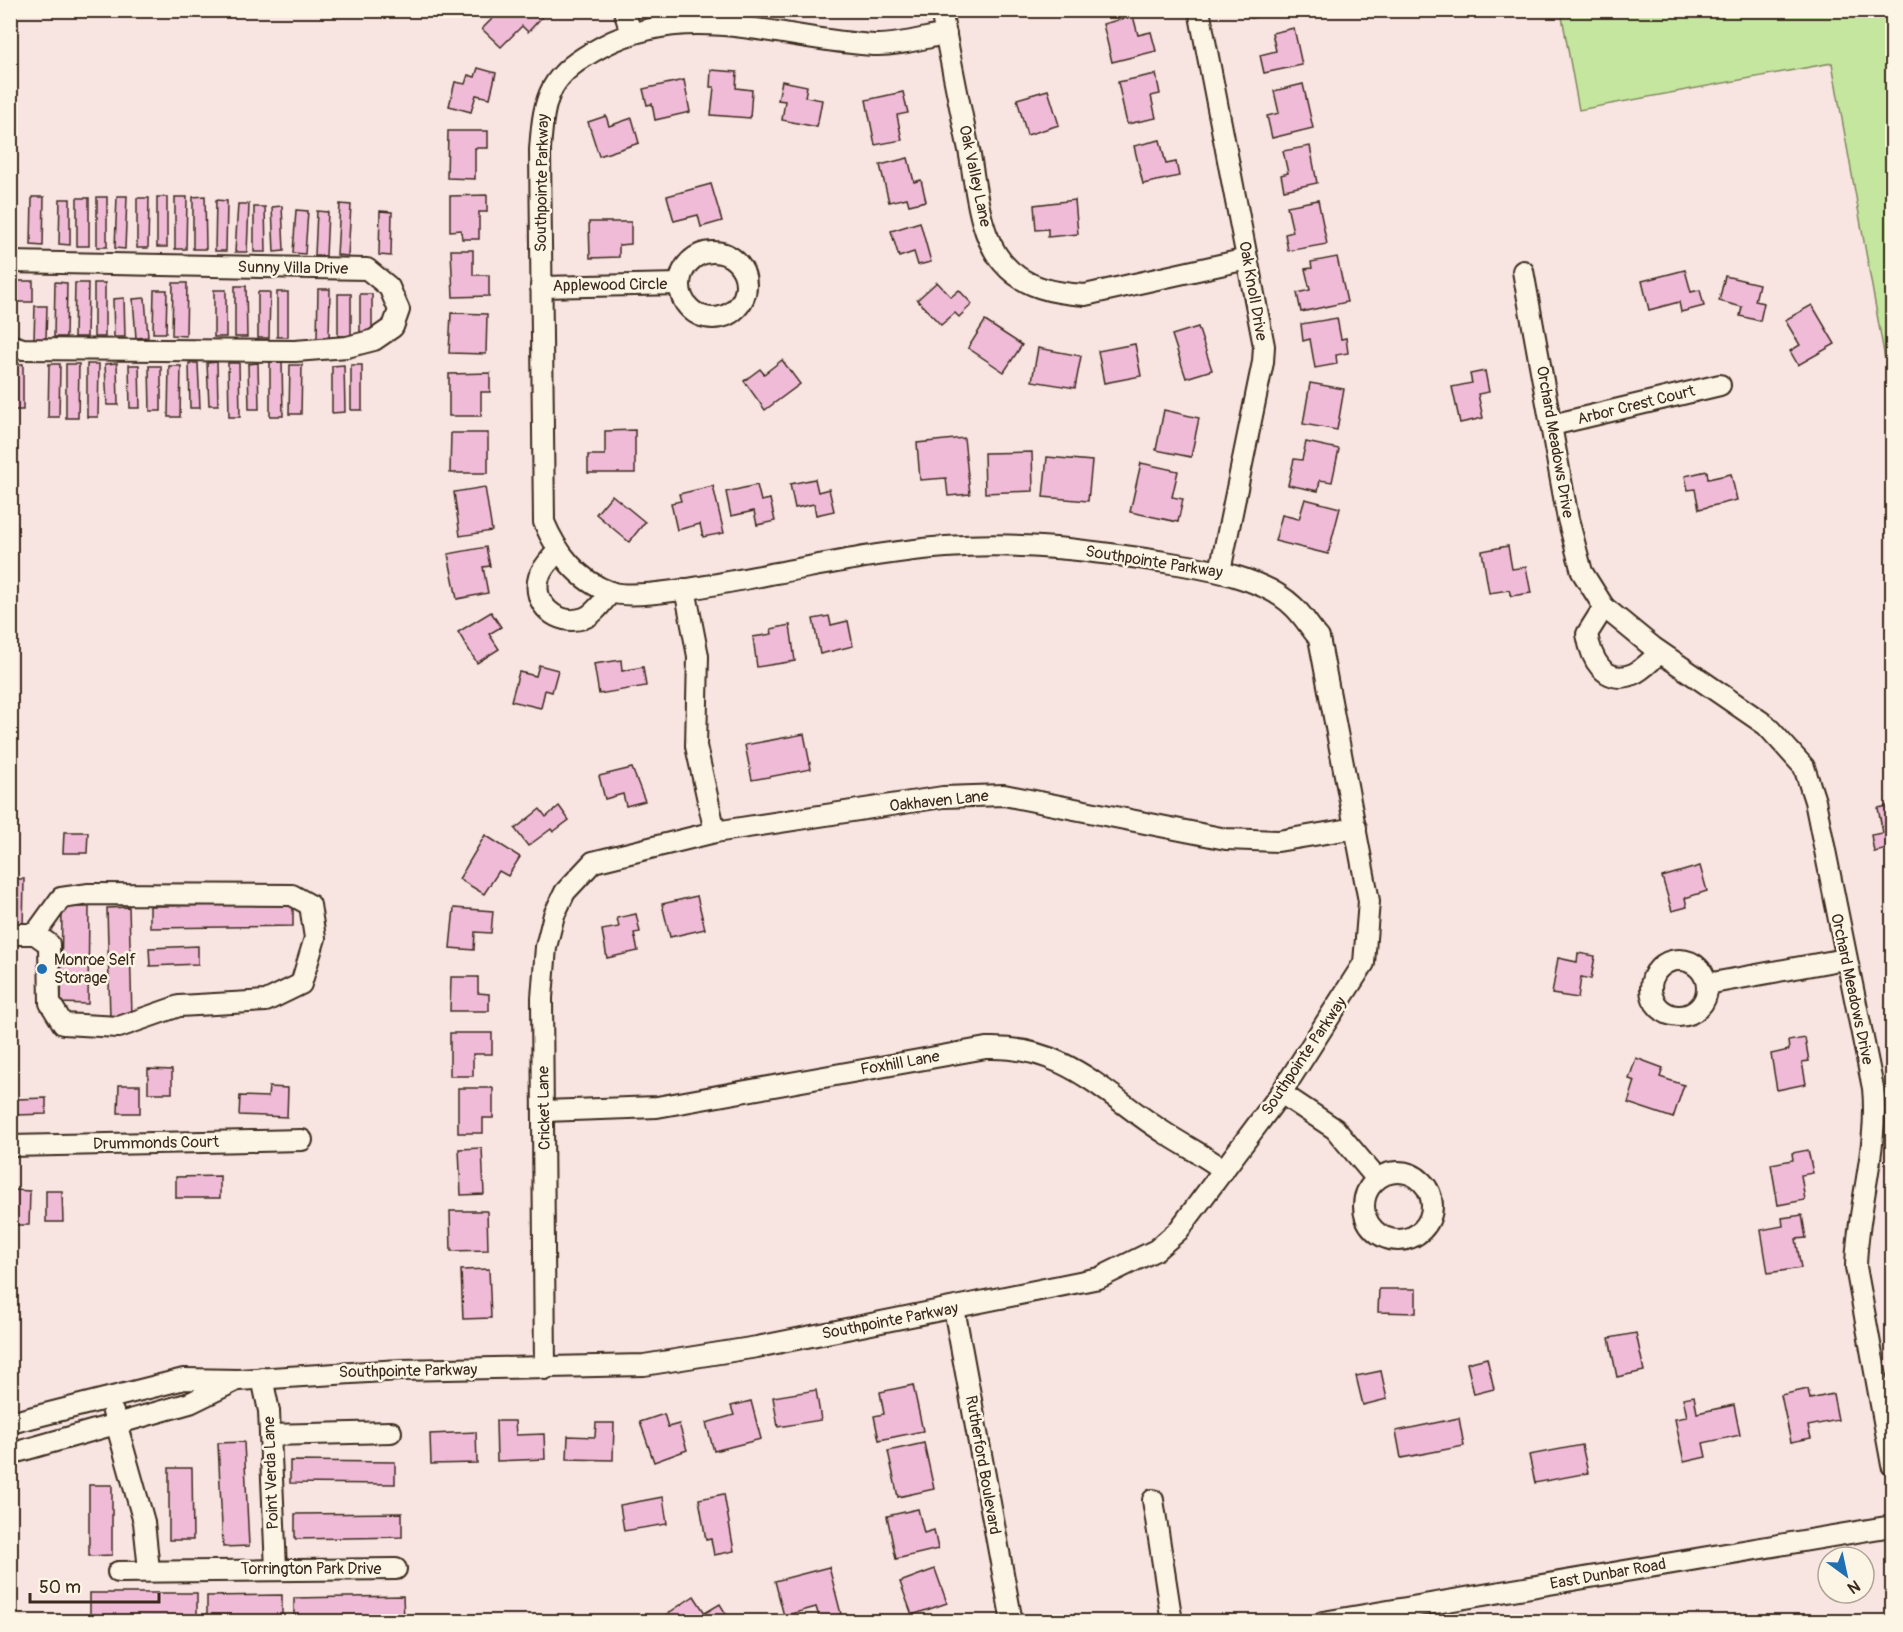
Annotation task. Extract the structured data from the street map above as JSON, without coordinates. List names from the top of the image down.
{
  "streets": {
    "street": [
      "Oak Valley Lane",
      "Southpointe Parkway",
      "Sunny Villa Drive",
      "Applewood Circle",
      "Oak Knoll Drive",
      "Arbor Crest Court",
      "Orchard Meadows Drive",
      "Oakhaven Lane",
      "Foxhill Lane",
      "Cricket Lane",
      "Drummonds Court",
      "Rutherford Boulevard",
      "Point Verda Lane",
      "Torrington Park Drive",
      "East Dunbar Road"
    ]
  },
  "crossings": [
    ["Oak Valley Lane", "Southpointe Parkway"],
    ["Oak Valley Lane", "Oak Knoll Drive"],
    ["Southpointe Parkway", "Applewood Circle"],
    ["Southpointe Parkway", "Oak Knoll Drive"],
    ["Southpointe Parkway", "Oakhaven Lane"],
    ["Southpointe Parkway", "Foxhill Lane"],
    ["Southpointe Parkway", "Cricket Lane"],
    ["Southpointe Parkway", "Rutherford Boulevard"],
    ["Southpointe Parkway", "Point Verda Lane"],
    ["Arbor Crest Court", "Orchard Meadows Drive"],
    ["Oakhaven Lane", "Cricket Lane"],
    ["Foxhill Lane", "Cricket Lane"],
    ["Point Verda Lane", "Torrington Park Drive"]
  ],
  "places": ["Monroe Self Storage"],
  "scale_bar": "50 m",
  "north": "bottom right"
}
